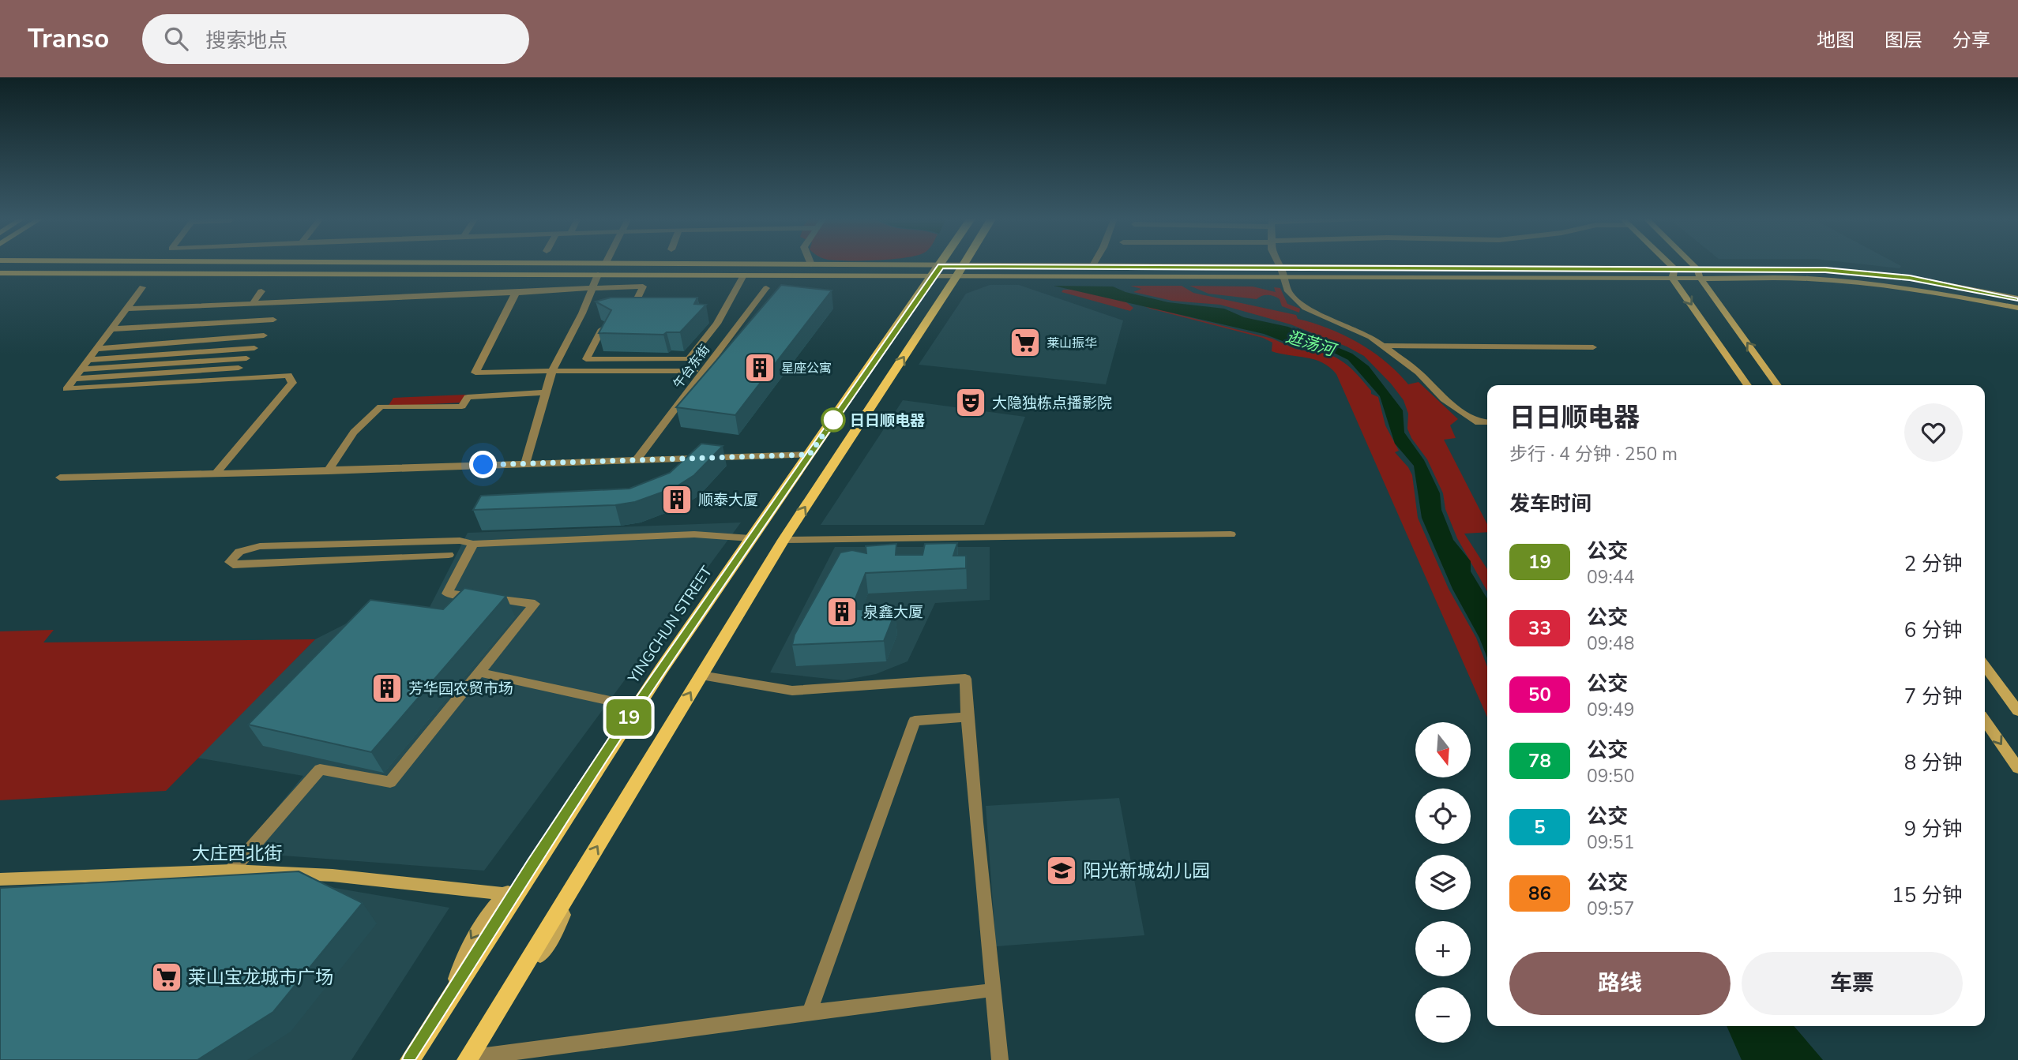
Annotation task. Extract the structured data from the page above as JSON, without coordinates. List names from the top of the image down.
{
  "streets": {
    "main road": ["YINGCHUN STREET"],
    "street": ["午台东街", "大庄西北街"]
  },
  "water": ["逛荡河"],
  "places": {
    "supermarket": ["莱山振华", "莱山宝龙城市广场"],
    "building": [
      "星座公寓",
      "顺泰大厦",
      "泉鑫大厦",
      "芳华园农贸市场"
    ],
    "theatre": ["大隐独栋点播影院"],
    "other": ["日日顺电器"],
    "school or university": ["阳光新城幼儿园"]
  },
  "lines": ["bus line 19"],
  "north": "bottom",
  "page": {
    "header": "Transo",
    "search": "搜索地点",
    "nav": ["地图", "图层", "分享"],
    "on_map": "19",
    "heading": [
      ["日日顺电器", "步行 · 4 分钟 · 250 m"],
      "发车时间"
    ],
    "list": [
      {
        "mark": "19",
        "name": "公交",
        "note": "09:44",
        "value": "2 分钟"
      },
      {
        "mark": "33",
        "name": "公交",
        "note": "09:48",
        "value": "6 分钟"
      },
      {
        "mark": "50",
        "name": "公交",
        "note": "09:49",
        "value": "7 分钟"
      },
      {
        "mark": "78",
        "name": "公交",
        "note": "09:50",
        "value": "8 分钟"
      },
      {
        "mark": "5",
        "name": "公交",
        "note": "09:51",
        "value": "9 分钟"
      },
      {
        "mark": "86",
        "name": "公交",
        "note": "09:57",
        "value": "15 分钟"
      }
    ],
    "map_buttons": ["+", "−"],
    "buttons": ["路线", "车票"]
  }
}
